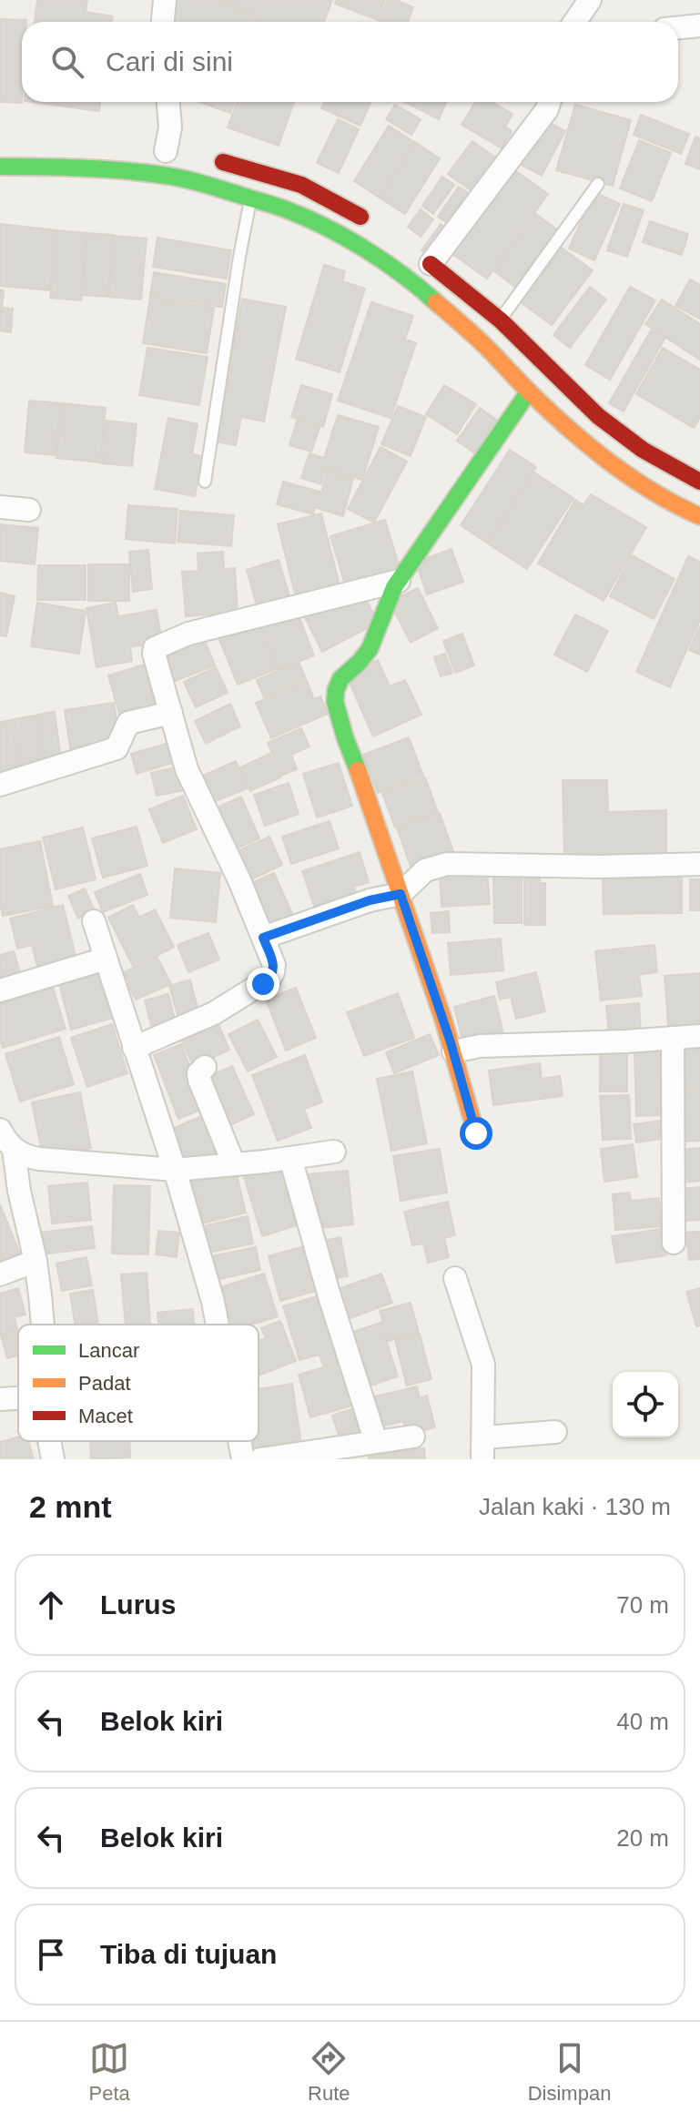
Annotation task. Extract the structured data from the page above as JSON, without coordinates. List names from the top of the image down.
{
  "legend": ["Lancar", "Padat", "Macet"],
  "page": {
    "search": "Cari di sini",
    "heading": ["2 mnt", "Jalan kaki · 130 m"],
    "list": [
      ["Lurus", "70 m"],
      ["Belok kiri", "40 m"],
      ["Belok kiri", "20 m"],
      "Tiba di tujuan"
    ],
    "nav": ["Peta", "Rute", "Disimpan"]
  }
}
